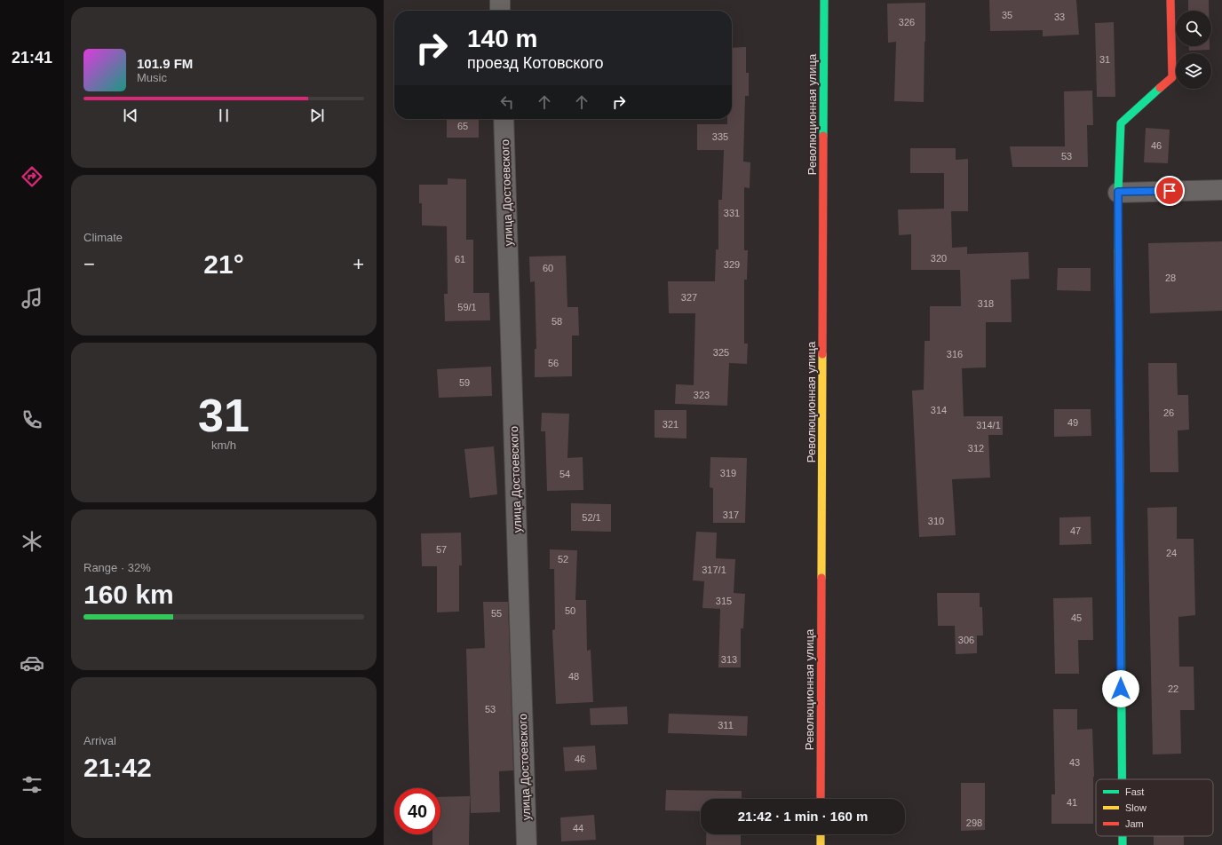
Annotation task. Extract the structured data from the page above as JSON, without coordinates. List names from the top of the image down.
{
  "streets": {
    "street": ["Революционная улица", "улица Достоевского"]
  },
  "house_numbers": [
    "35",
    "33",
    "326",
    "31",
    "65",
    "335",
    "46",
    "53",
    "331",
    "320",
    "61",
    "329",
    "60",
    "28",
    "327",
    "318",
    "59/1",
    "58",
    "325",
    "316",
    "56",
    "59",
    "323",
    "314",
    "26",
    "49",
    "321",
    "314/1",
    "312",
    "319",
    "54",
    "317",
    "52/1",
    "310",
    "47",
    "57",
    "24",
    "52",
    "317/1",
    "315",
    "50",
    "55",
    "45",
    "306",
    "313",
    "48",
    "22",
    "53",
    "311",
    "46",
    "43",
    "41",
    "298",
    "44"
  ],
  "legend": ["Fast", "Slow", "Jam"],
  "page": {
    "tabs": "21:41",
    "turn": ["140 m", "проезд Котовского"],
    "song": ["101.9 FM", "Music"],
    "tile": [
      "Climate",
      ["31", "km/h"],
      ["Range · 32%", "160 km"],
      ["Arrival", "21:42"]
    ],
    "heat": ["−", "21°", "+"],
    "limit": "40",
    "trip": "21:42 · 1 min · 160 m"
  }
}
